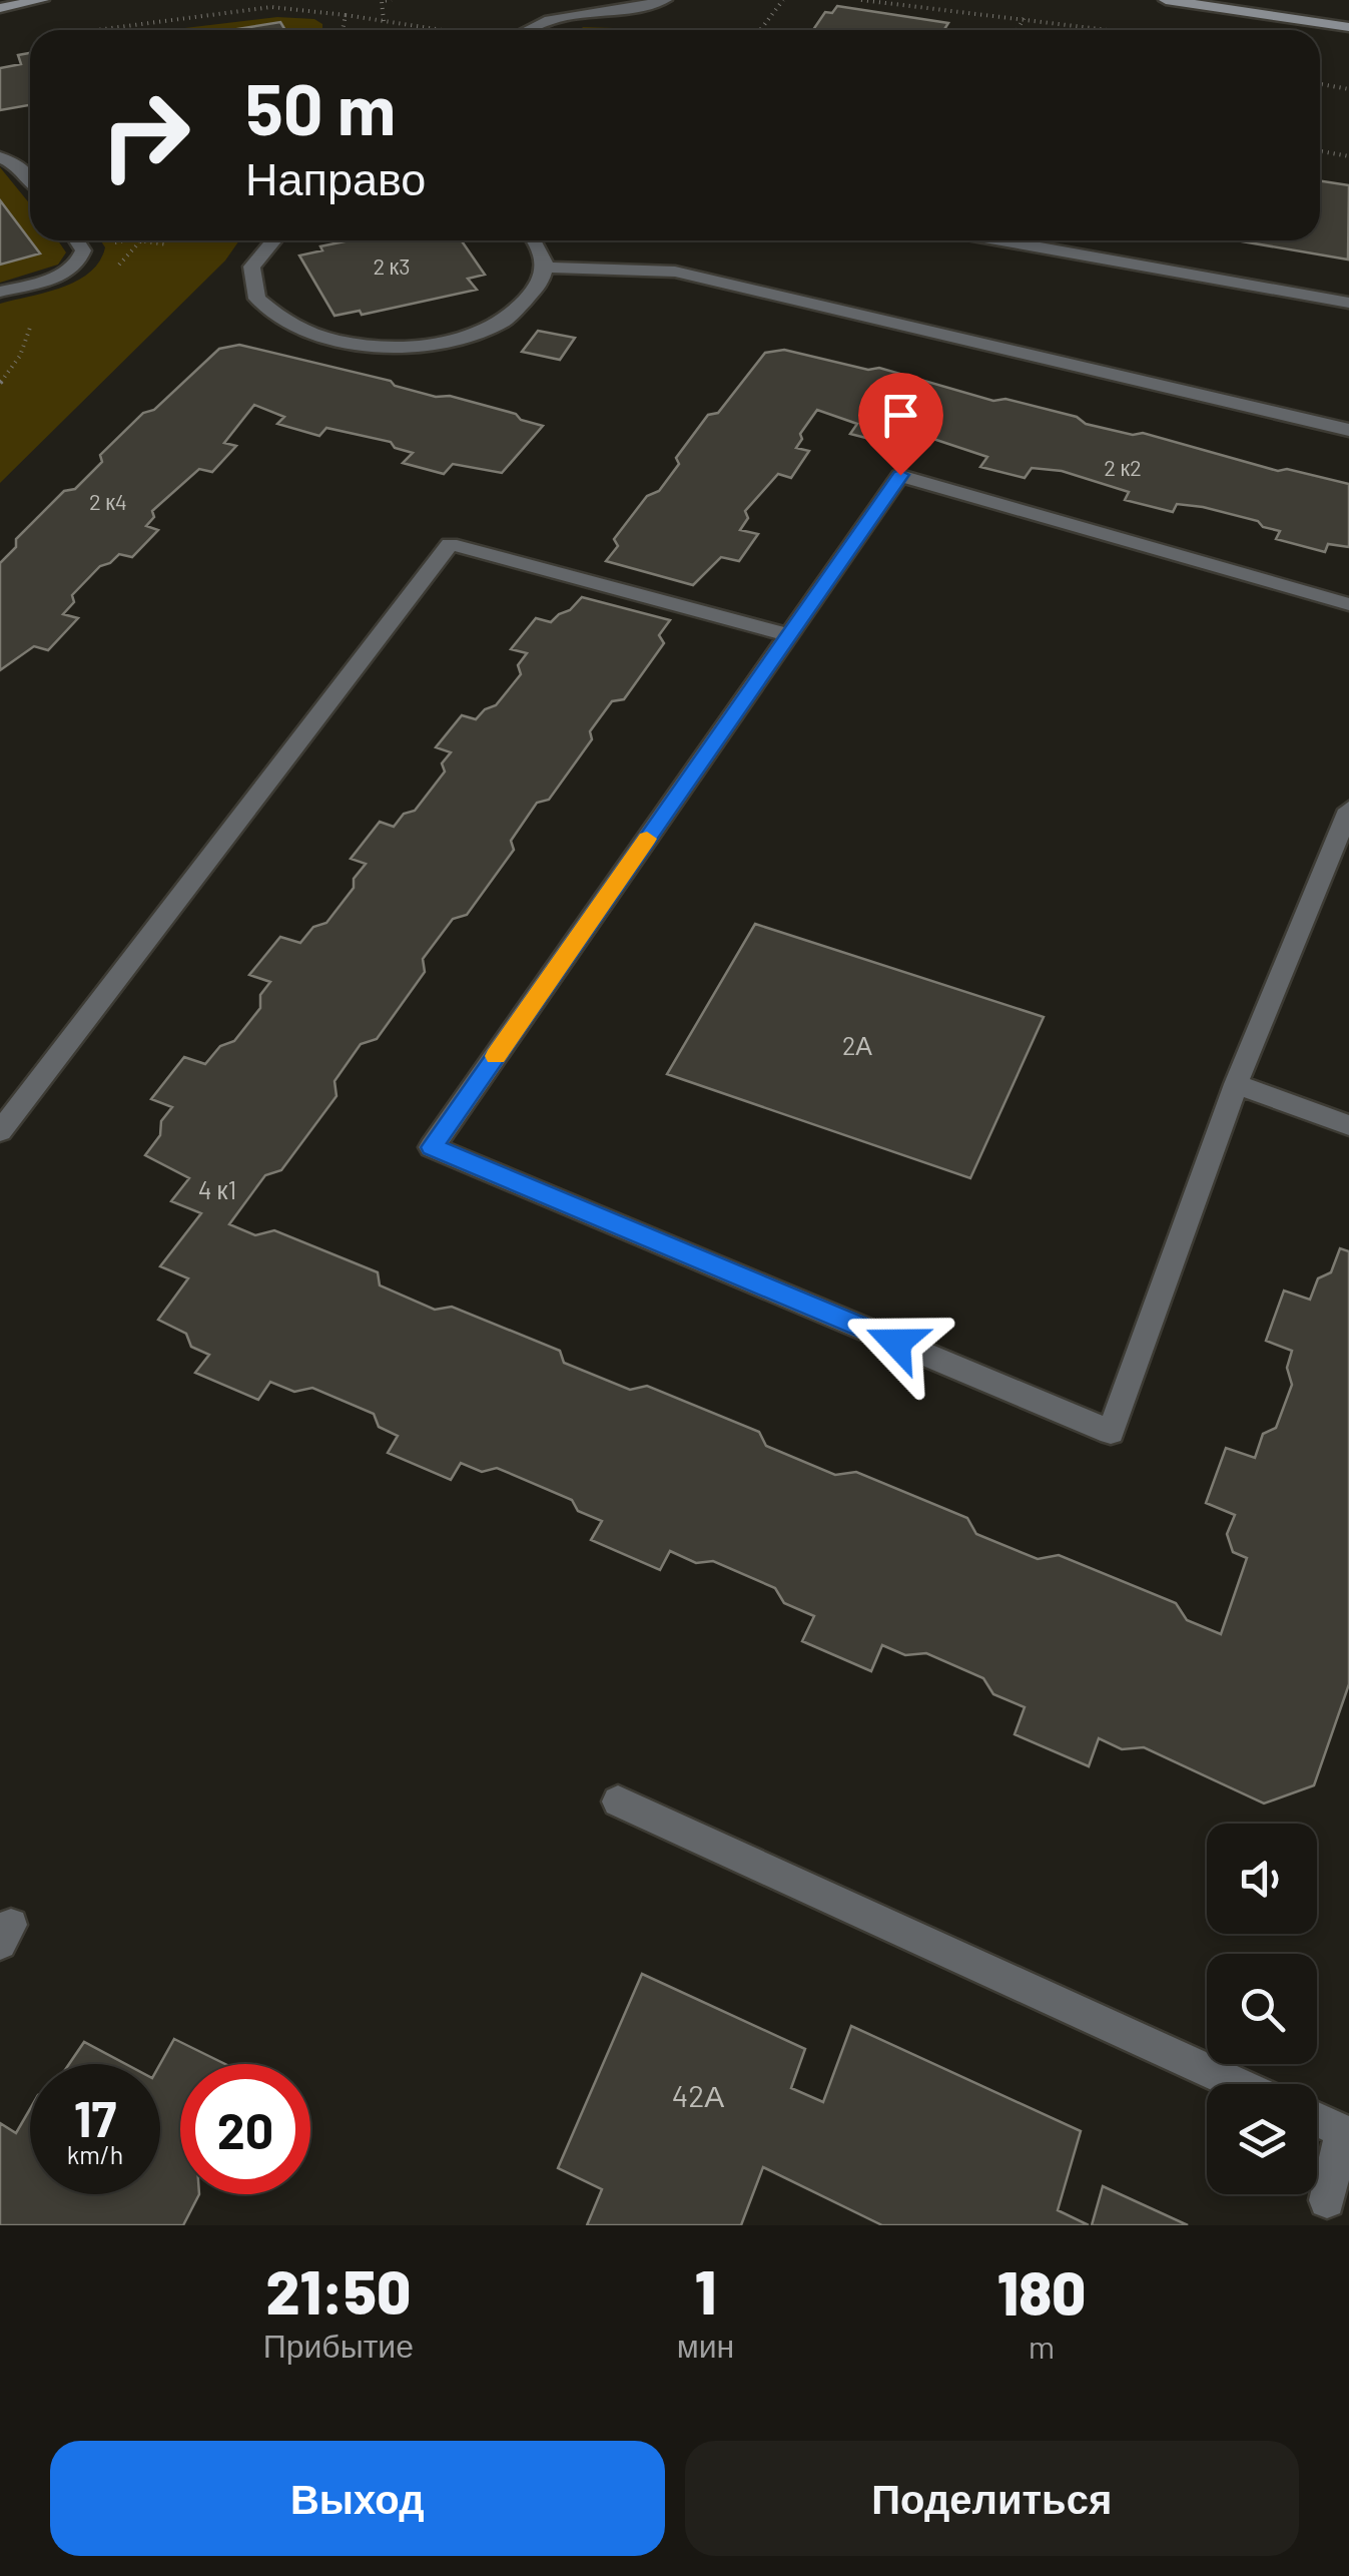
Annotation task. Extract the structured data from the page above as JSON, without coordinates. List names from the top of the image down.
{
  "house_numbers": [
    "2 к3",
    "2 к2",
    "2 к4",
    "2А",
    "4 к1",
    "42А"
  ],
  "page": {
    "turn": ["50 m", "Направо"],
    "speed": "17 km/h",
    "limit": "20",
    "eta": [
      "21:50",
      "Прибытие",
      "1",
      "мин",
      "180",
      "m"
    ],
    "buttons": ["Выход", "Поделиться"]
  }
}
